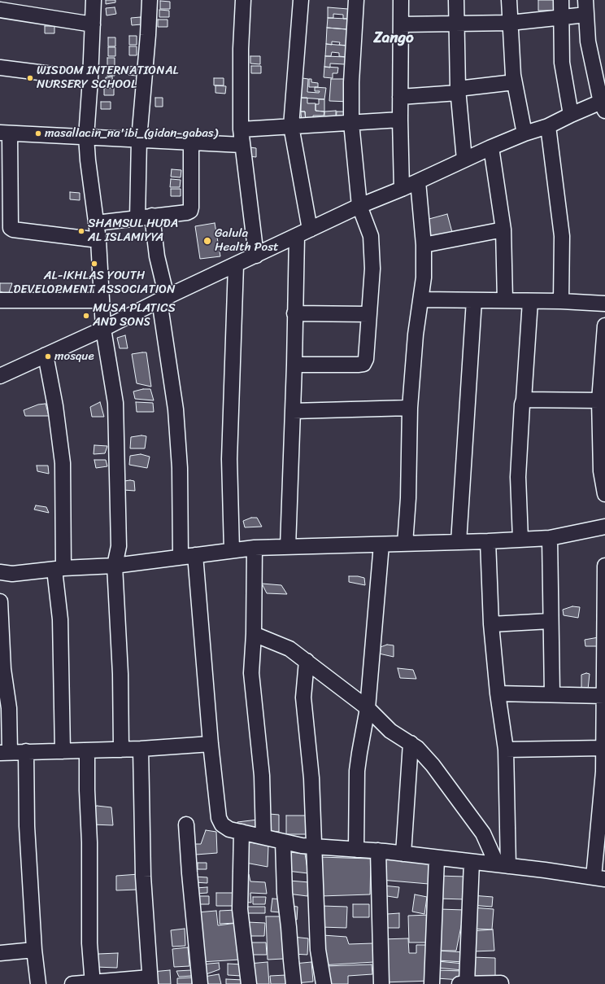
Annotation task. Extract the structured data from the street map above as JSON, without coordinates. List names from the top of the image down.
{
  "districts": ["Zango"],
  "places": [
    "WISDOM INTERNATIONAL NURSERY SCHOOL",
    "masallacin_na'ibi_(gidan_gabas)",
    "SHAMSUL HUDA AL ISLAMIYYA",
    "Galula Health Post",
    "AL-IKHLAS YOUTH DEVELOPMENT ASSOCIATION",
    "MUSA PLATICS AND SONS",
    "mosque"
  ]
}
